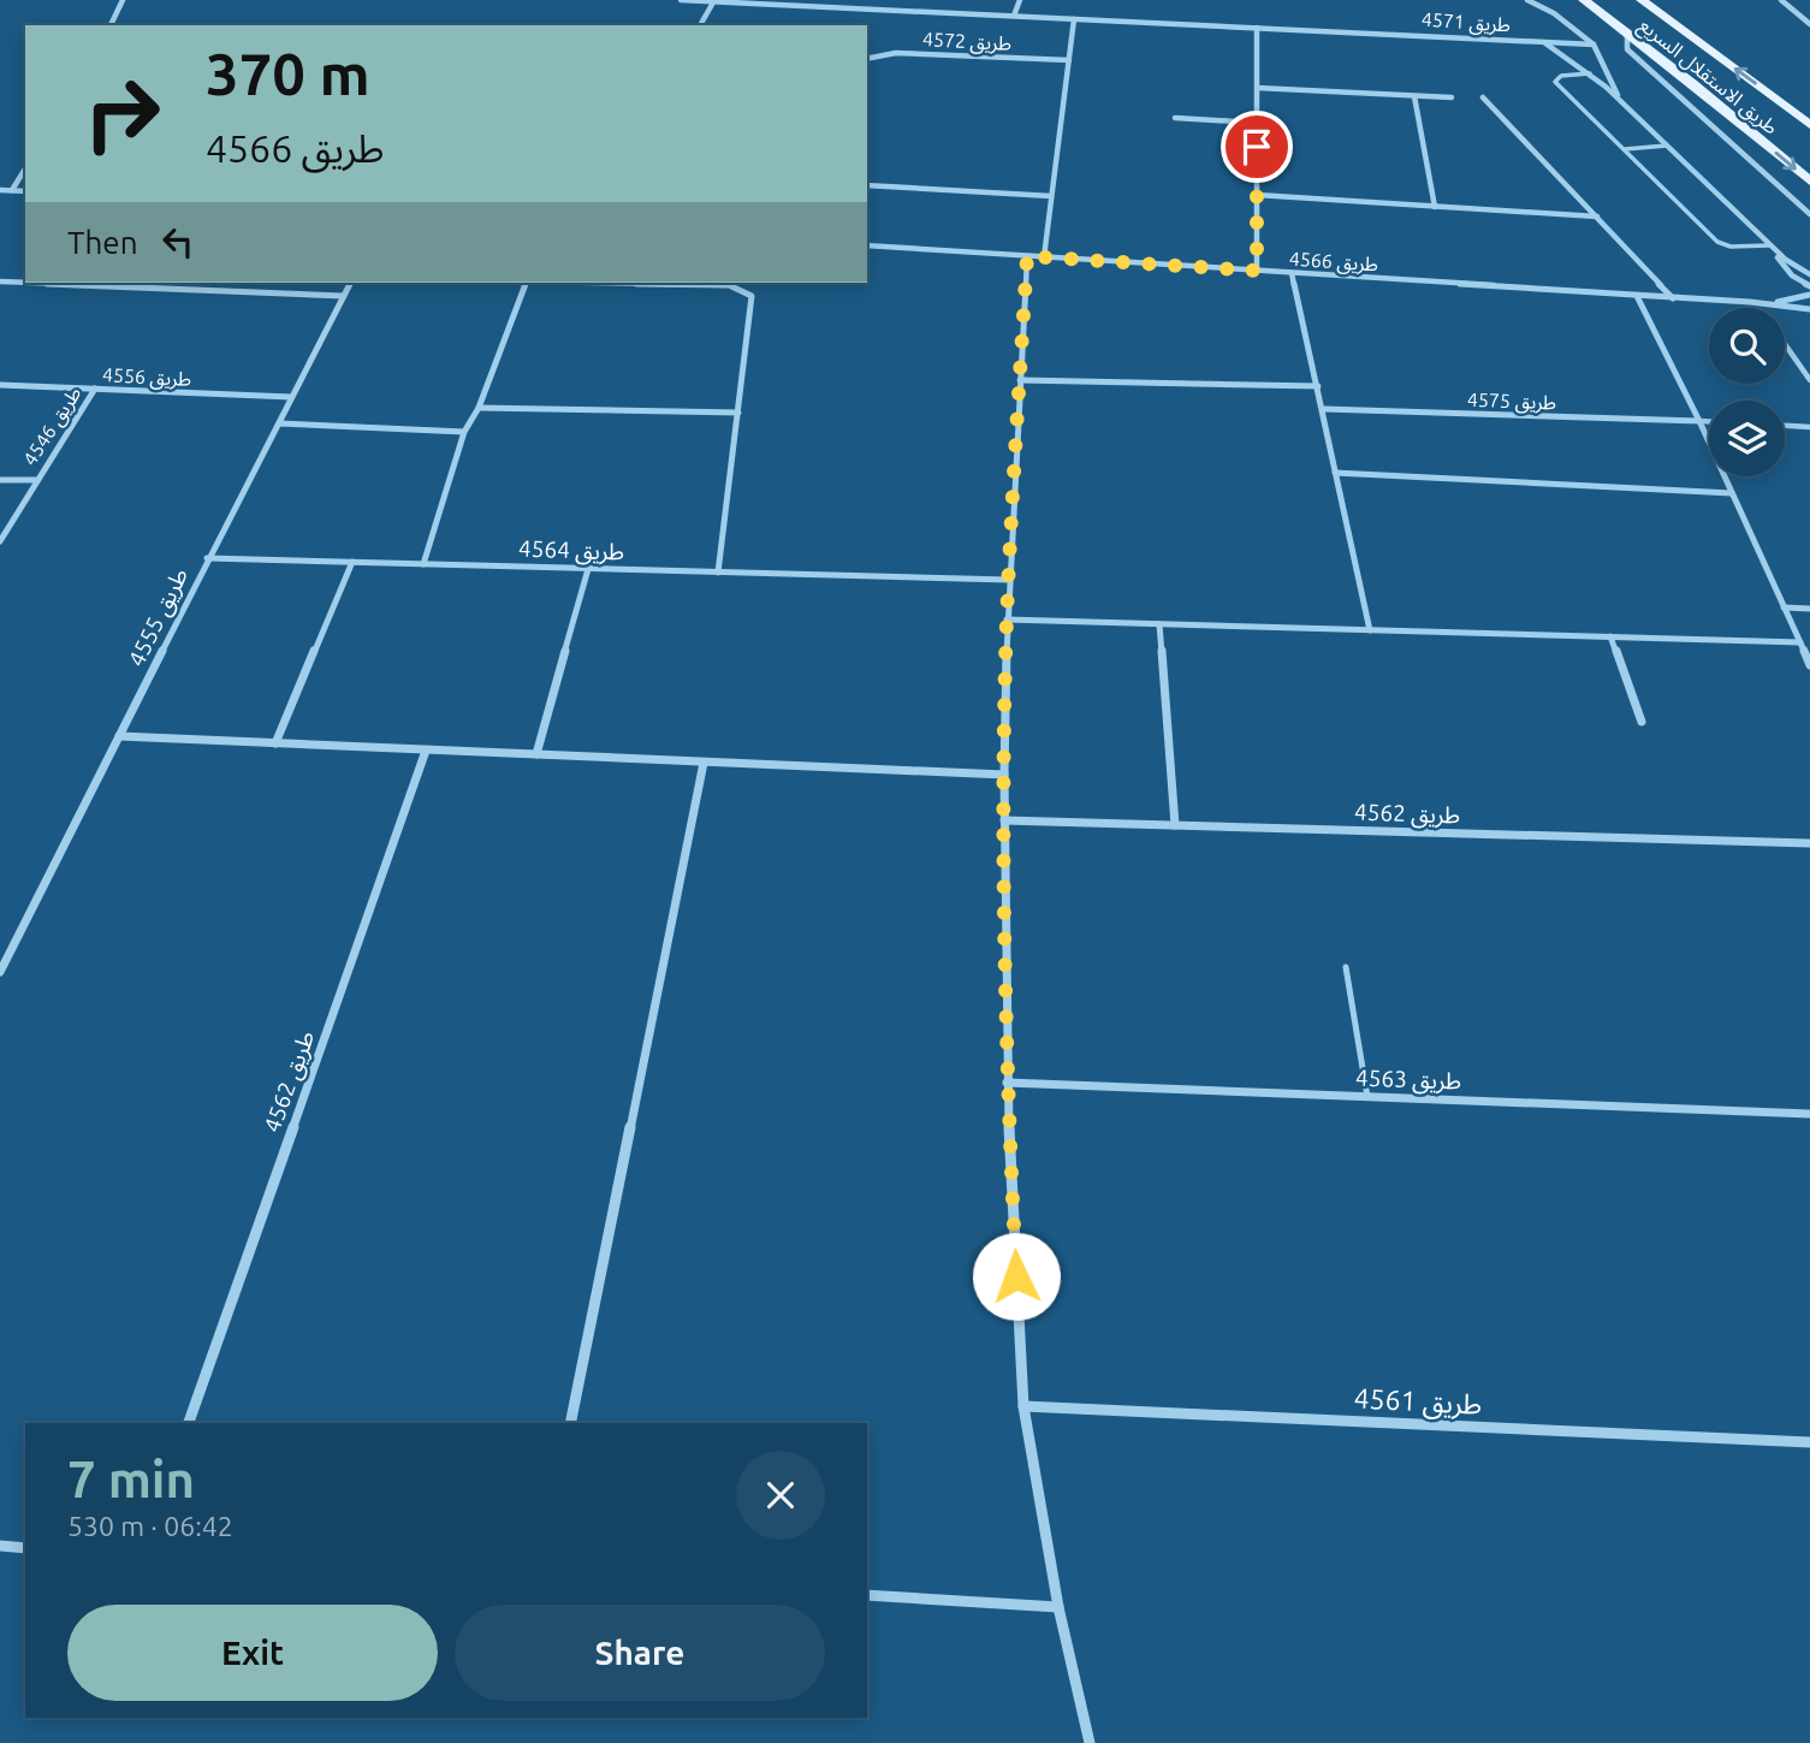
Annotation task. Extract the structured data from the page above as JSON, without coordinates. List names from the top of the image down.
{
  "streets": {
    "main road": ["طريق الاستقلال السريع"],
    "street": [
      "طريق 4571",
      "طريق 4572",
      "طريق 4566",
      "طريق 4556",
      "طريق 4575",
      "طريق 4546",
      "طريق 4564",
      "طريق 4555",
      "طريق 4562",
      "طريق 4563",
      "طريق 4561"
    ]
  },
  "crossings": [
    ["طريق 4556", "طريق 4546"],
    ["طريق 4556", "طريق 4555"],
    ["طريق 4564", "طريق 4555"]
  ],
  "page": {
    "turn": ["370 m", "طريق 4566"],
    "then": "Then",
    "heading": ["7 min", "530 m · 06:42"],
    "buttons": ["Exit", "Share"]
  }
}
